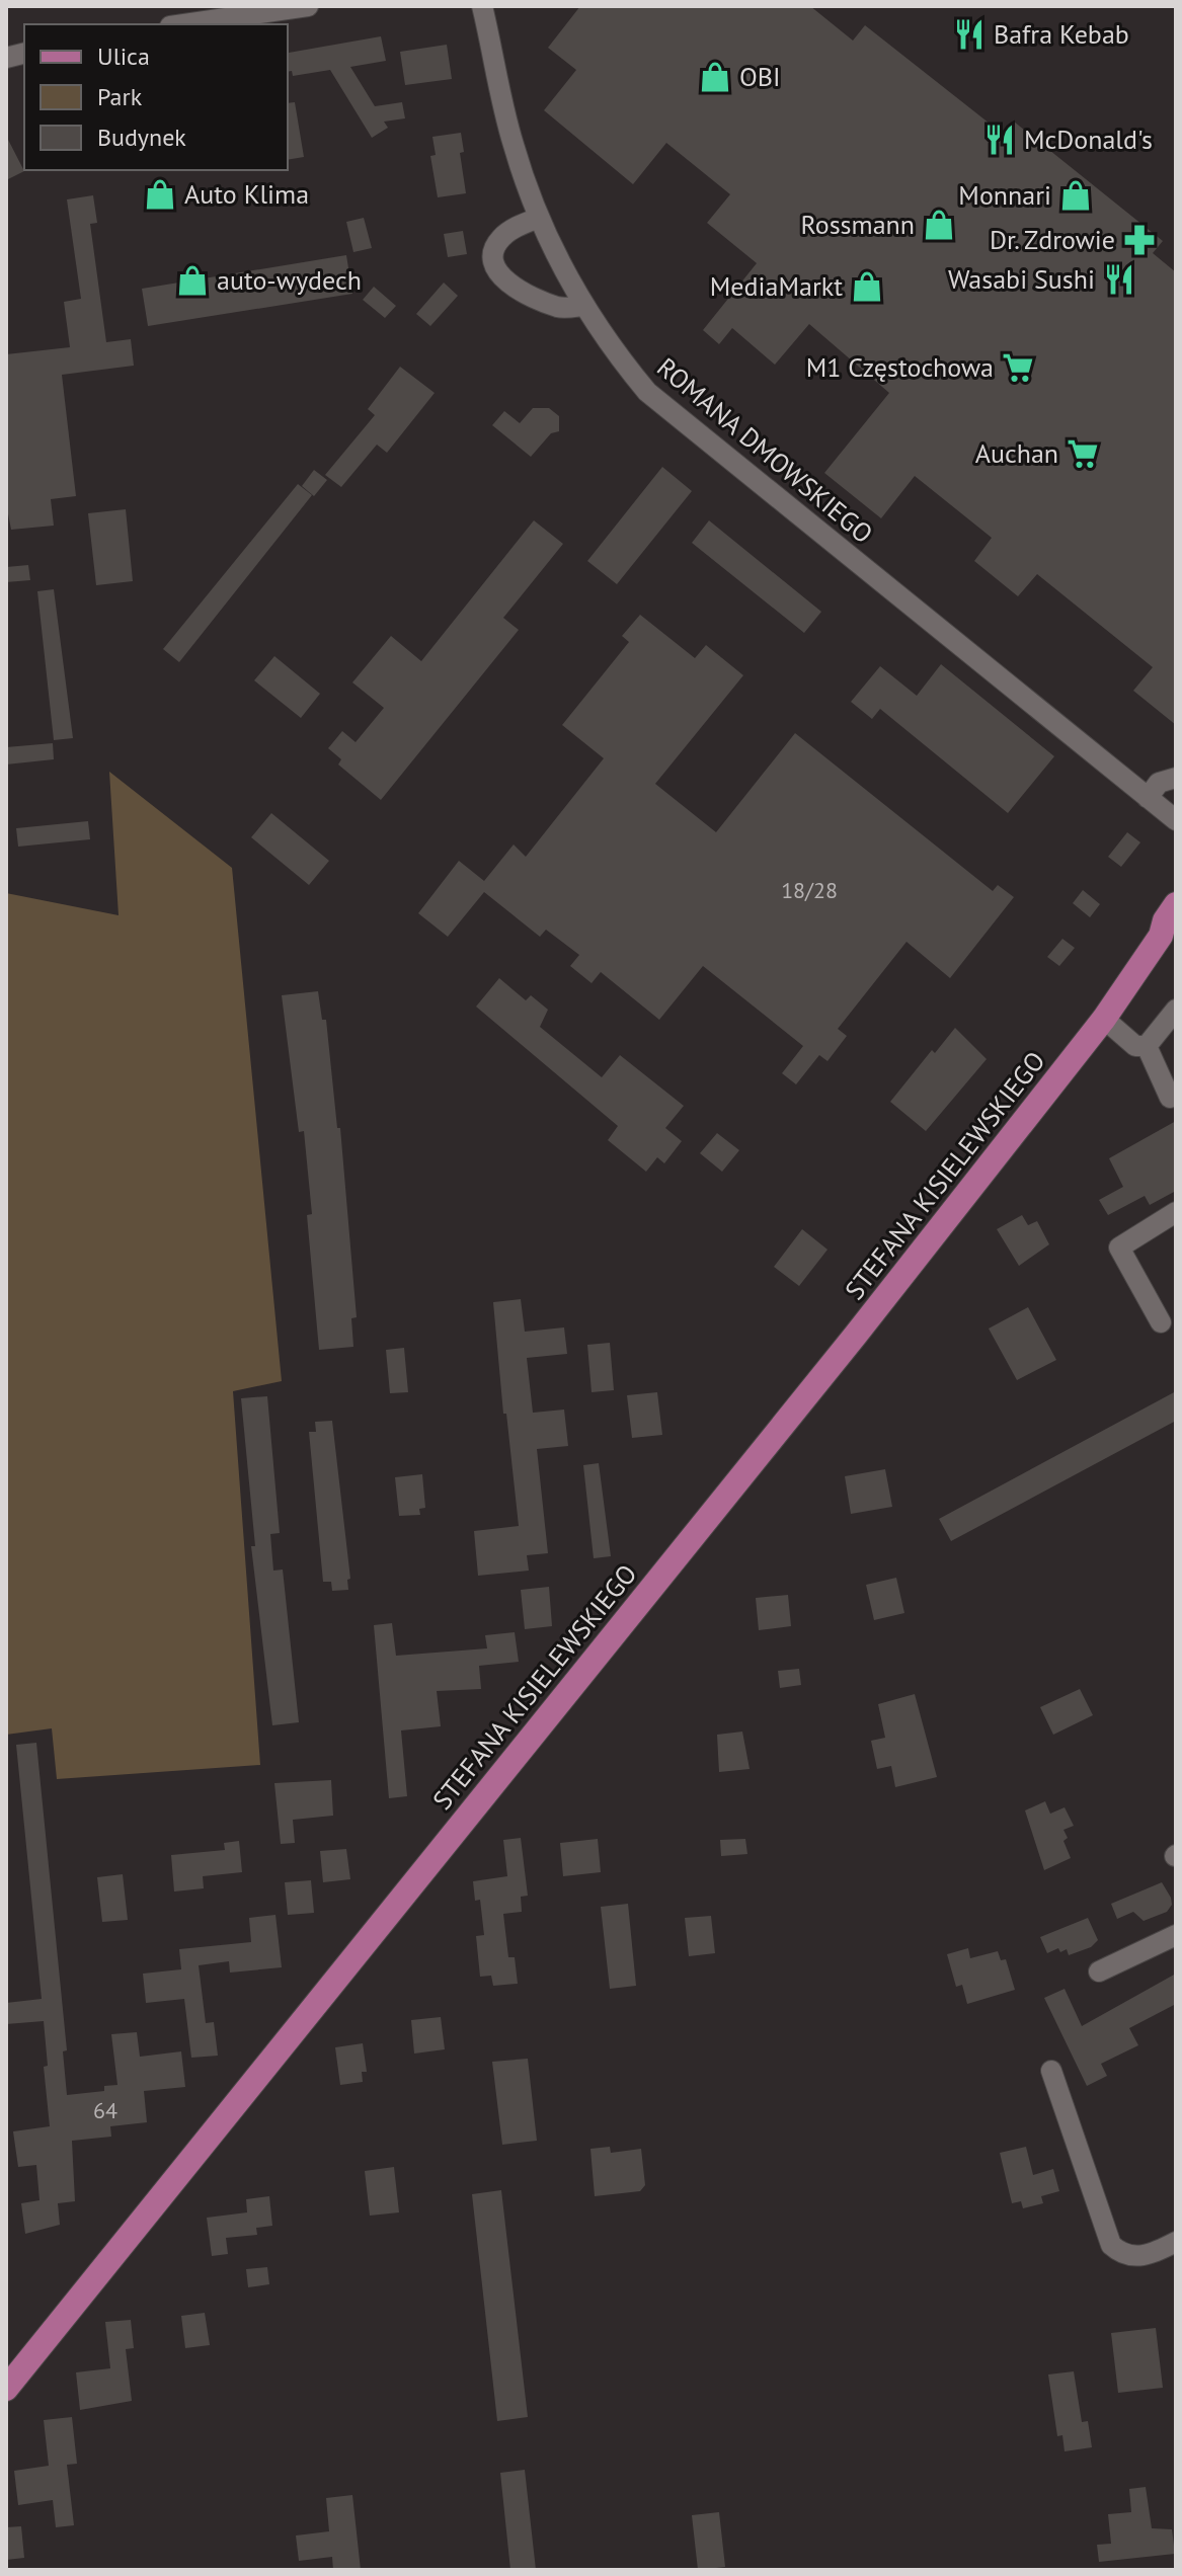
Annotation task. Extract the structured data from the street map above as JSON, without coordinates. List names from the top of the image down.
{
  "streets": {
    "main road": ["STEFANA KISIELEWSKIEGO"],
    "street": ["ROMANA DMOWSKIEGO"]
  },
  "places": {
    "restaurant": ["Bafra Kebab", "McDonald's", "Wasabi Sushi"],
    "shop": [
      "OBI",
      "Auto Klima",
      "Monnari",
      "Rossmann",
      "auto-wydech",
      "MediaMarkt"
    ],
    "pharmacy": ["Dr. Zdrowie"],
    "supermarket": ["M1 Częstochowa", "Auchan"]
  },
  "house_numbers": ["18/28", "64"],
  "legend": ["Ulica", "Park", "Budynek"]
}
